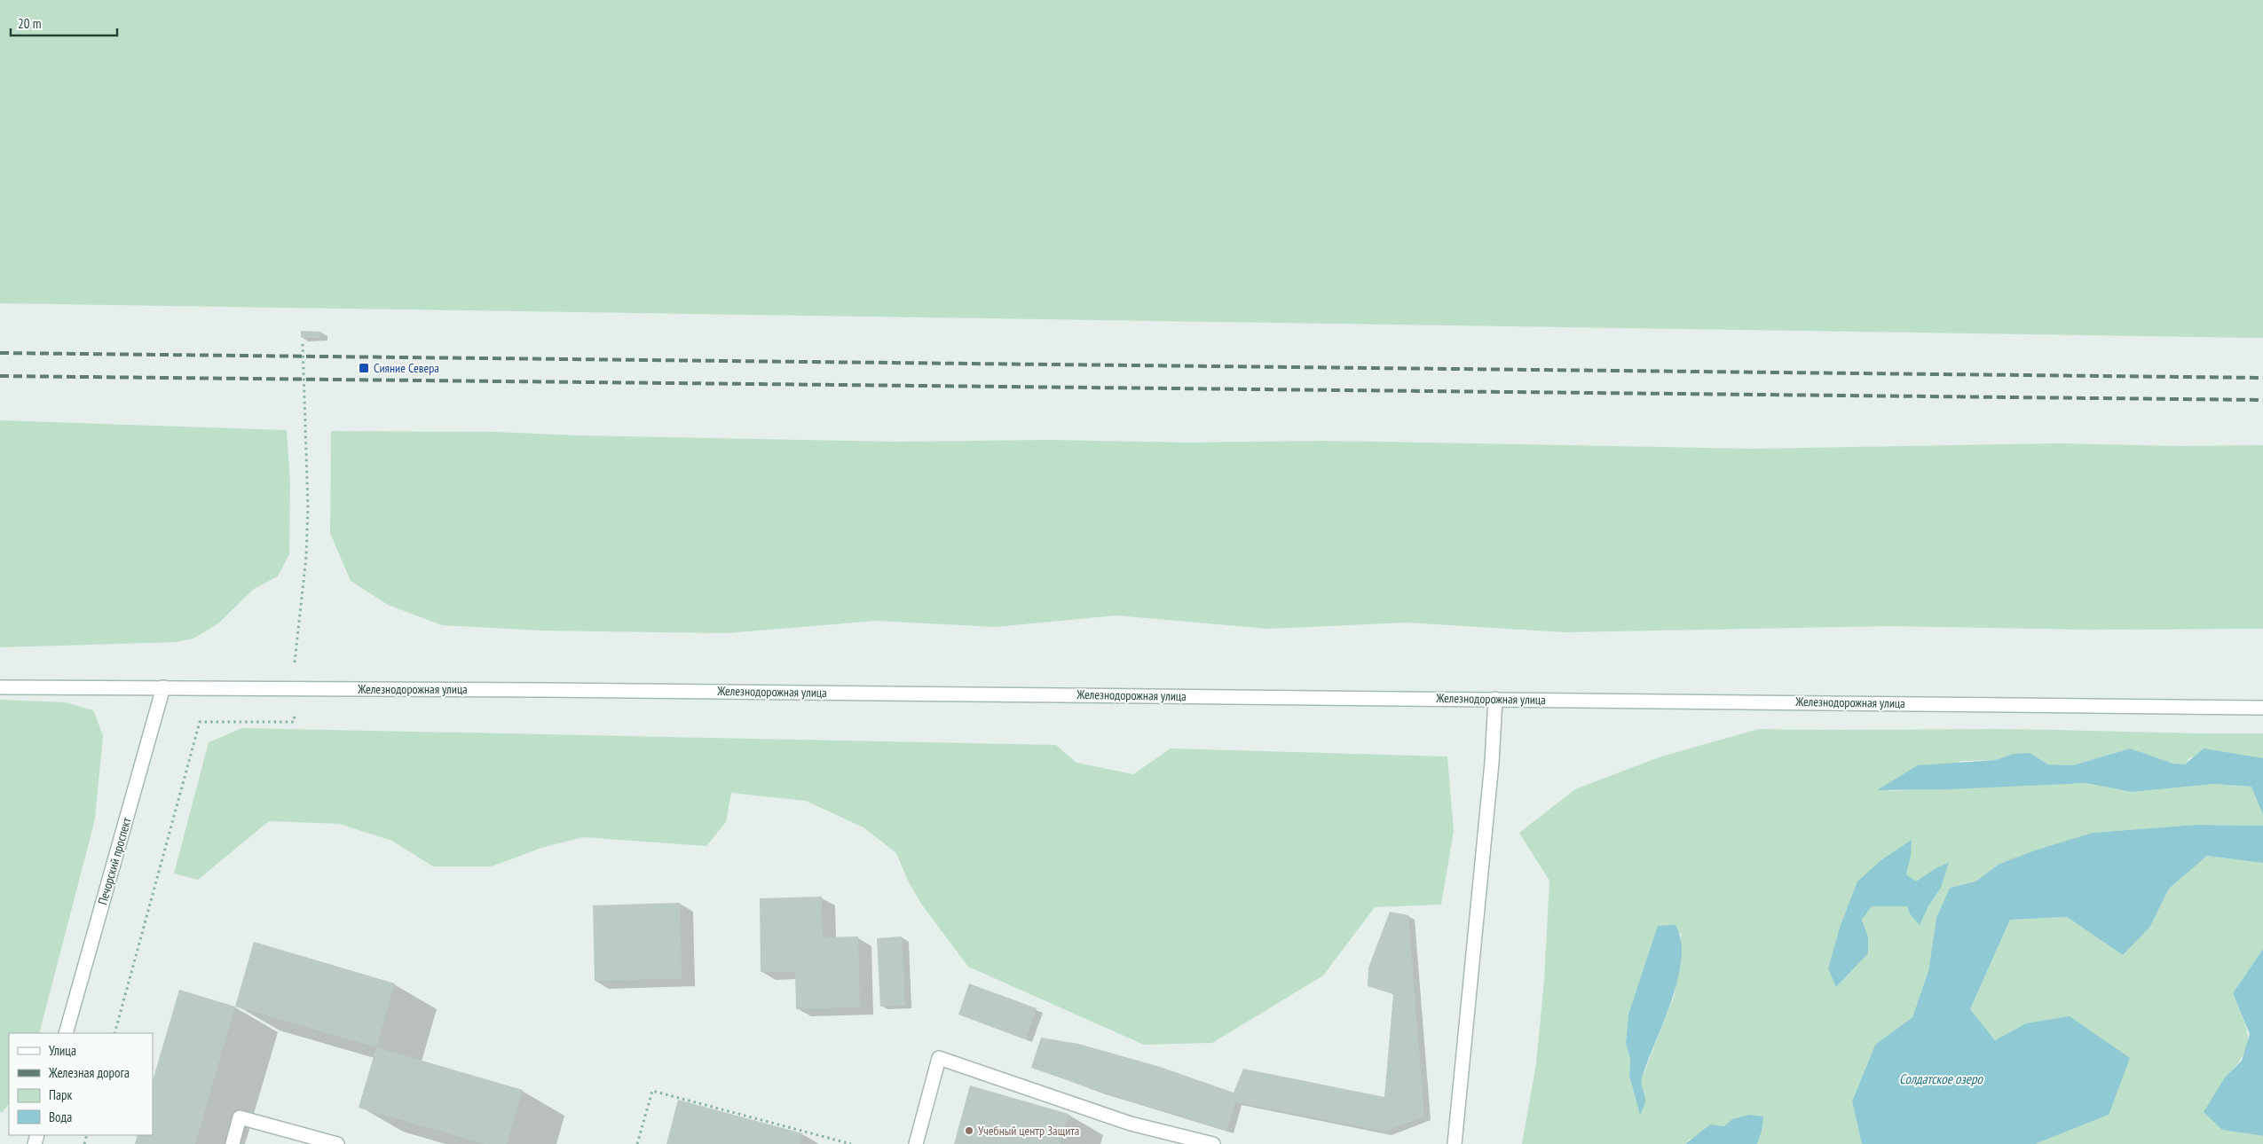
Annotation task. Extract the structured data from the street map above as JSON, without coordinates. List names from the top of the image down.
{
  "streets": {
    "main road": ["Железнодорожная улица", "Печорский проспект"]
  },
  "crossings": [
    ["Железнодорожная улица", "Печорский проспект"]
  ],
  "water": ["Солдатское озеро"],
  "places": {
    "transit": ["Сияние Севера"],
    "other": ["Учебный центр Защита"]
  },
  "legend": [
    "Улица",
    "Железная дорога",
    "Парк",
    "Вода"
  ],
  "scale_bar": "20 m"
}
